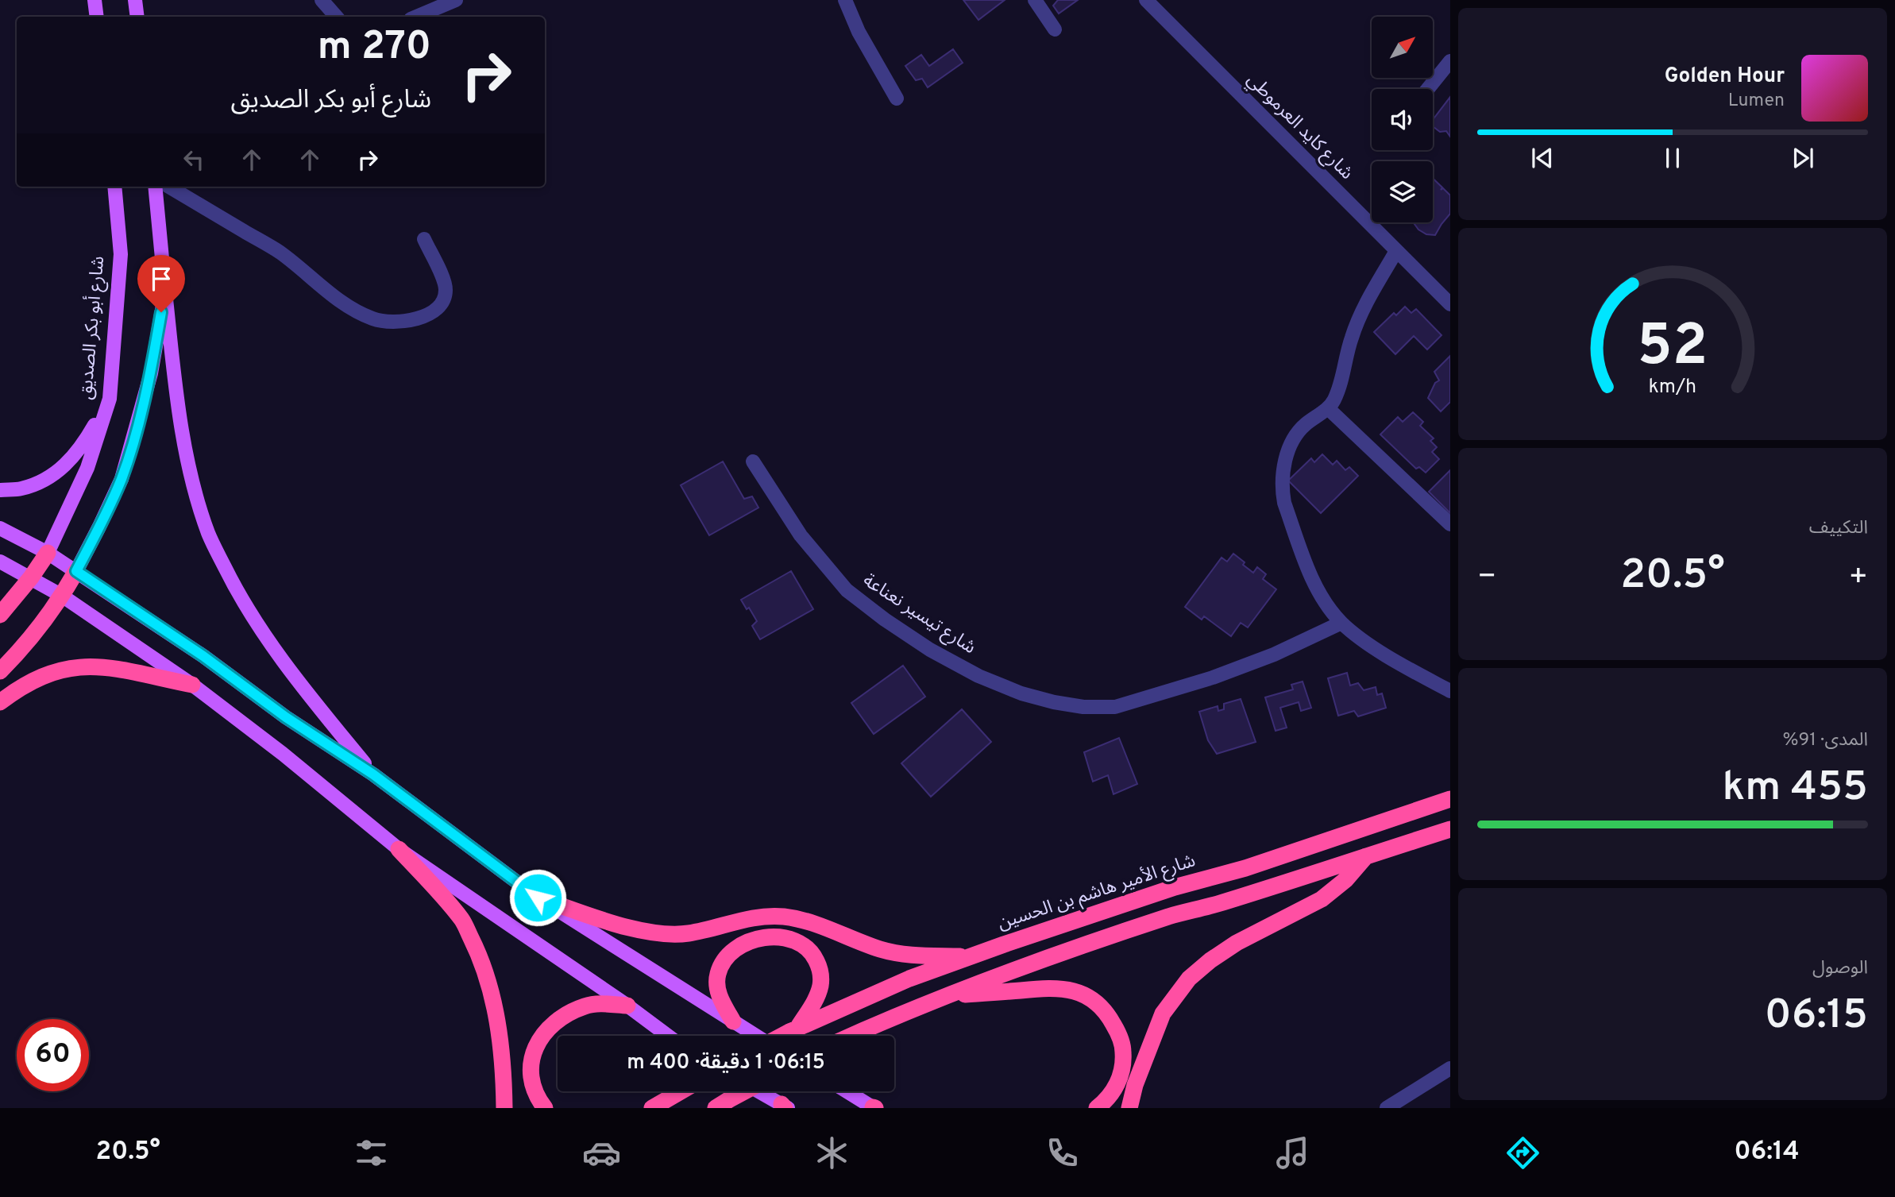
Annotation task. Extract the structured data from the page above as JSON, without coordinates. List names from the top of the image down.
{
  "streets": {
    "highway": ["شارع أبو بكر الصديق", "شارع الأمير هاشم بن الحسين"],
    "street": ["شارع كايد العرموطي", "شارع تيسير نعناعة"]
  },
  "north": "top right",
  "page": {
    "turn": ["270 m", "شارع أبو بكر الصديق"],
    "song": ["Golden Hour", "Lumen"],
    "tile": [
      "التكييف",
      ["المدى · 91%", "455 km"],
      ["الوصول", "06:15"]
    ],
    "heat": ["−", "20.5°", "+"],
    "limit": "60",
    "trip": "06:15 · 1 دقيقة · 400 m",
    "tabs": ["06:14", "20.5°"],
    "gauge": ["52", "km/h"]
  }
}
